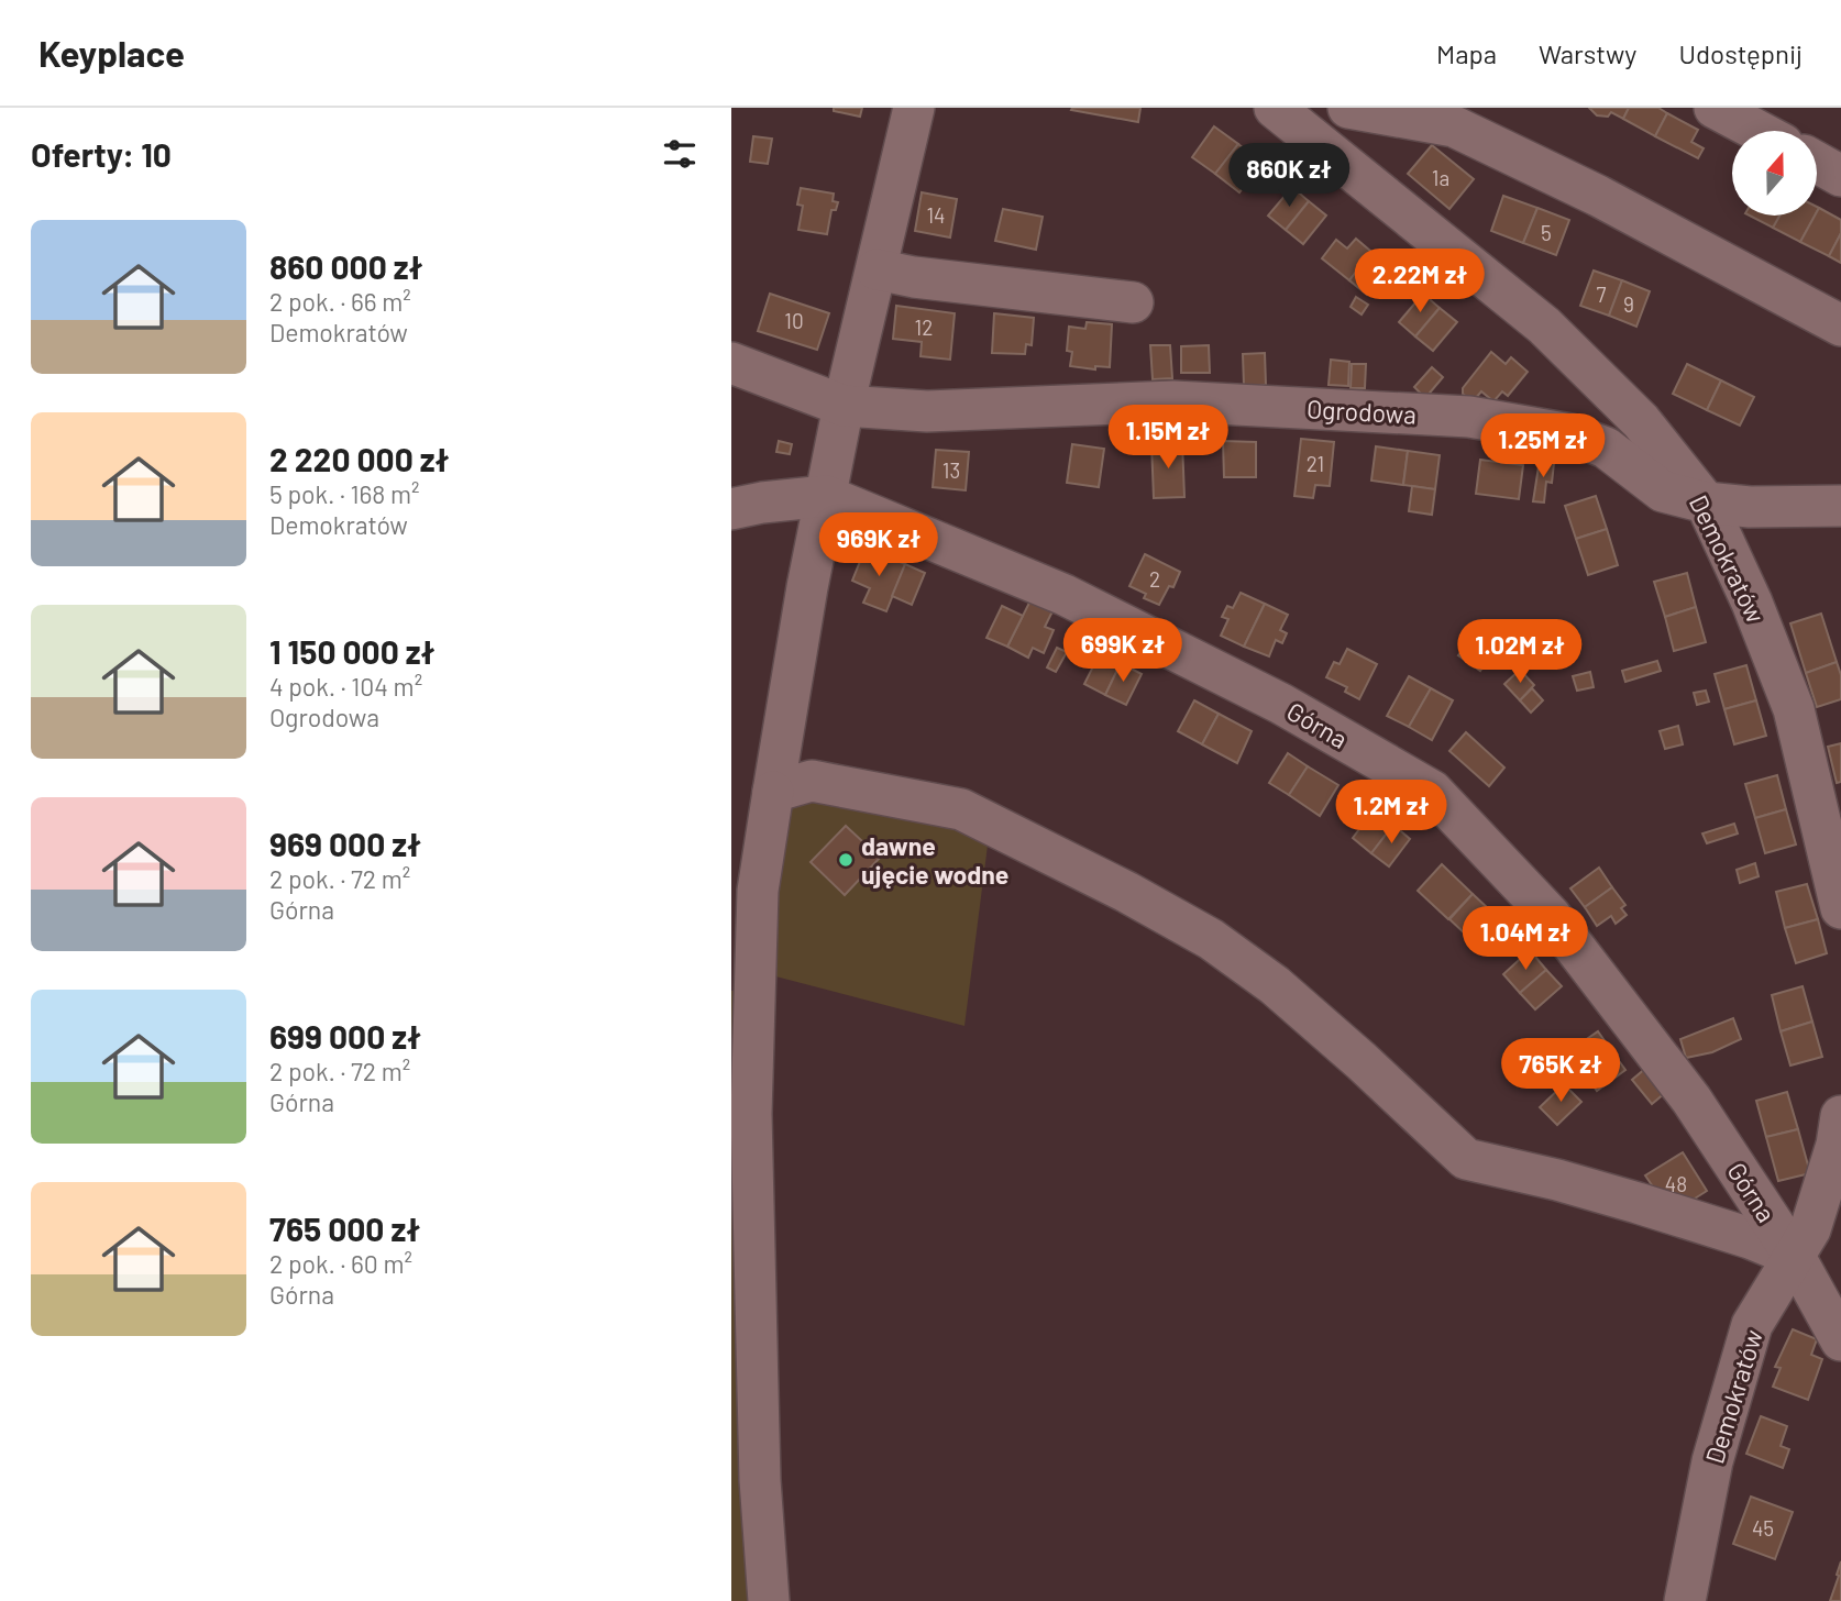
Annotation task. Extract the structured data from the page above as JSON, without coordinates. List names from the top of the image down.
{
  "streets": {
    "street": ["Ogrodowa", "Demokratów", "Górna"]
  },
  "crossings": [
    ["Ogrodowa", "Demokratów"],
    ["Demokratów", "Górna"]
  ],
  "places": ["dawne ujęcie wodne"],
  "house_numbers": [
    "1a",
    "14",
    "5",
    "7",
    "9",
    "10",
    "12",
    "21",
    "13",
    "2",
    "48",
    "45"
  ],
  "north": "top",
  "page": {
    "header": "Keyplace",
    "nav": ["Mapa", "Warstwy", "Udostępnij"],
    "heading": "Oferty: 10",
    "price": [
      "860K zł",
      "2.22M zł",
      "1.15M zł",
      "1.25M zł",
      "969K zł",
      "699K zł",
      "1.02M zł",
      "1.2M zł",
      "1.04M zł",
      "765K zł"
    ],
    "list": [
      {
        "name": "860 000 zł",
        "note": "2 pok. · 66 m² · Demokratów"
      },
      {
        "name": "2 220 000 zł",
        "note": "5 pok. · 168 m² · Demokratów"
      },
      {
        "name": "1 150 000 zł",
        "note": "4 pok. · 104 m² · Ogrodowa"
      },
      {
        "name": "969 000 zł",
        "note": "2 pok. · 72 m² · Górna"
      },
      {
        "name": "699 000 zł",
        "note": "2 pok. · 72 m² · Górna"
      },
      {
        "name": "765 000 zł",
        "note": "2 pok. · 60 m² · Górna"
      }
    ]
  }
}
